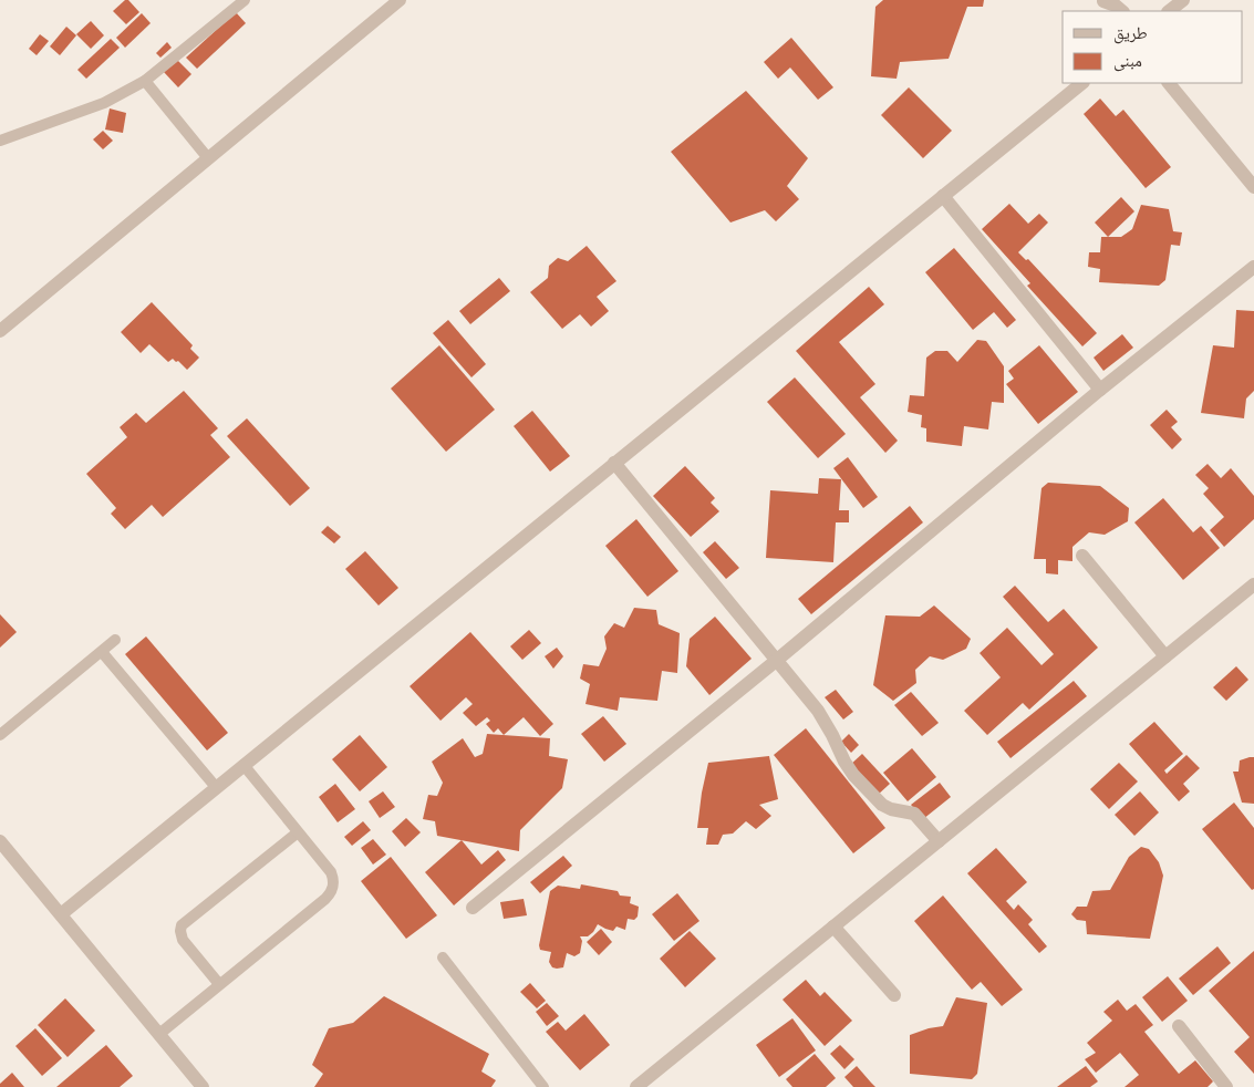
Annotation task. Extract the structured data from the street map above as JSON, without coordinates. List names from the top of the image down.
{
  "legend": ["طريق", "مبنى"]
}
